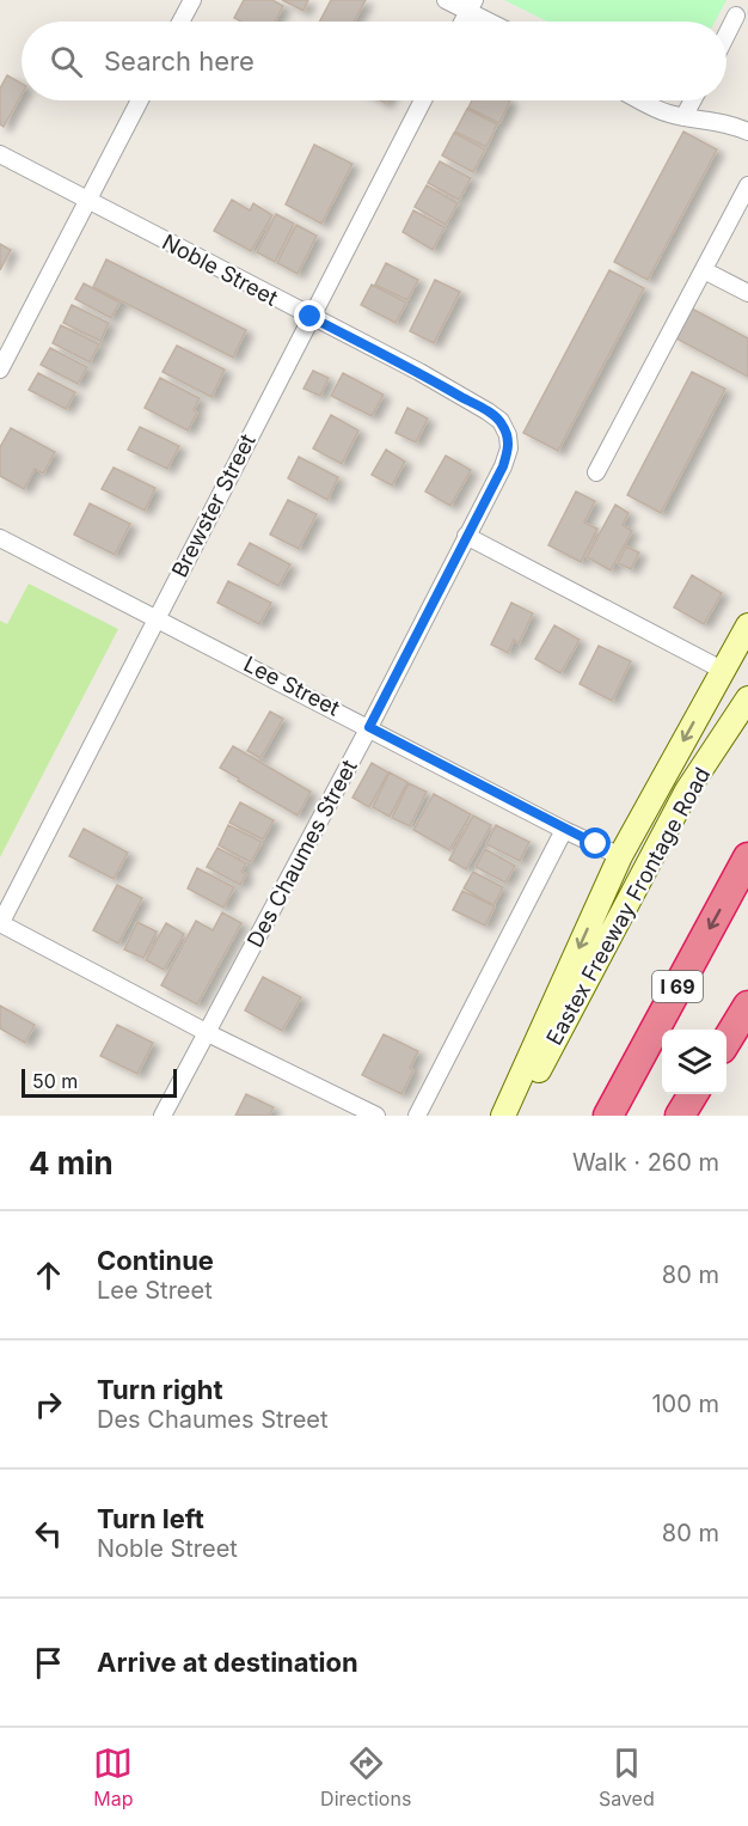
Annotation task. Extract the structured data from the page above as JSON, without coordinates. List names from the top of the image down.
{
  "streets": {
    "highway": ["I 69"],
    "main road": ["Eastex Freeway Frontage Road"],
    "street": [
      "Noble Street",
      "Brewster Street",
      "Lee Street",
      "Des Chaumes Street"
    ]
  },
  "crossings": [
    ["Noble Street", "Brewster Street"],
    ["Noble Street", "Des Chaumes Street"],
    ["Brewster Street", "Lee Street"],
    ["Lee Street", "Des Chaumes Street"]
  ],
  "scale_bar": "50 m",
  "page": {
    "search": "Search here",
    "scale": "50 m",
    "heading": ["4 min", "Walk · 260 m"],
    "list": [
      ["Continue", "Lee Street", "80 m"],
      ["Turn right", "Des Chaumes Street", "100 m"],
      ["Turn left", "Noble Street", "80 m"],
      "Arrive at destination"
    ],
    "nav": ["Map", "Directions", "Saved"]
  }
}
